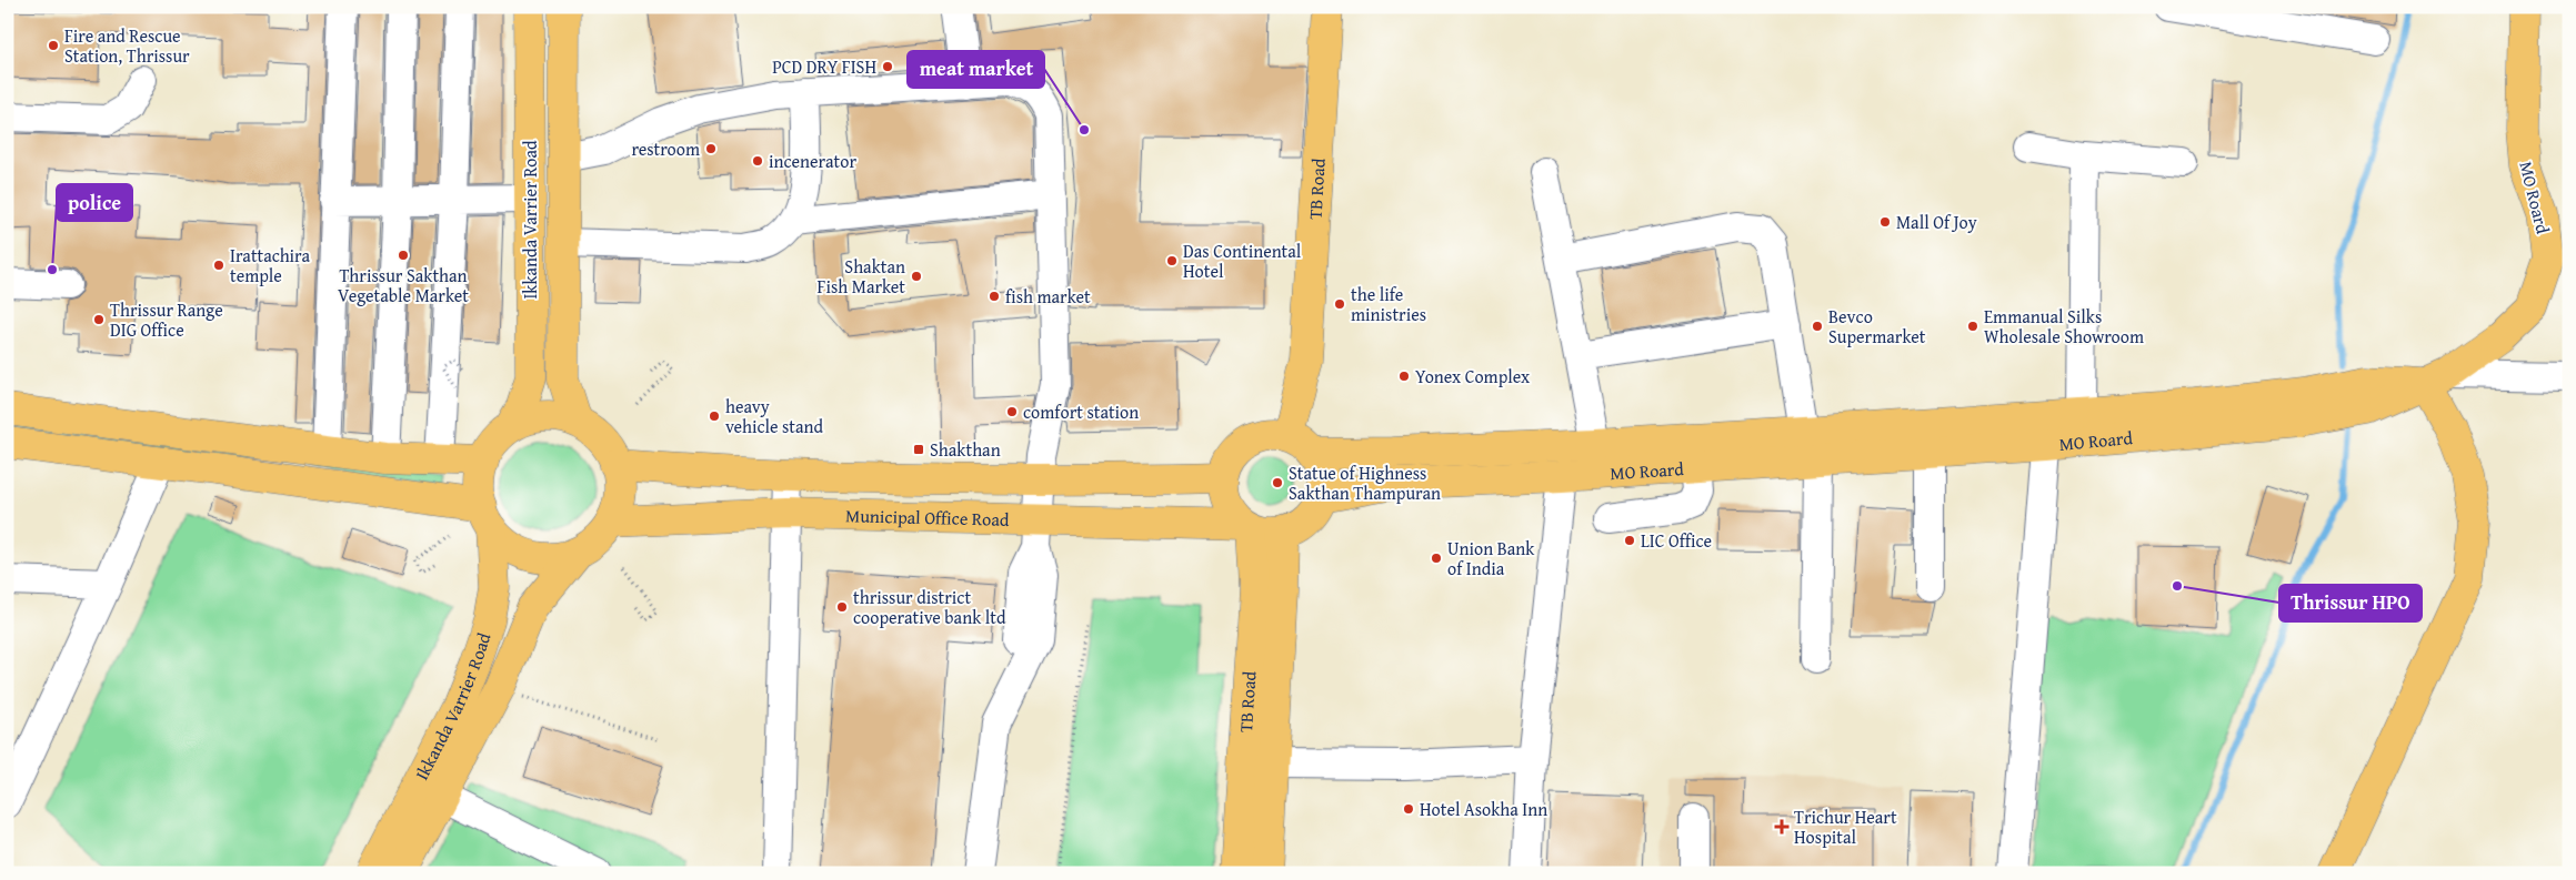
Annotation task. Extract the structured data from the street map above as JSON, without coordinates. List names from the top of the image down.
{
  "streets": {
    "main road": [
      "TB Road",
      "MO Roard",
      "Ikkanda Varrier Road",
      "Municipal Office Road"
    ]
  },
  "crossings": [
    ["TB Road", "MO Roard"],
    ["TB Road", "Municipal Office Road"],
    ["MO Roard", "Municipal Office Road"],
    ["Ikkanda Varrier Road", "Municipal Office Road"]
  ],
  "places": {
    "other": [
      "Fire and Rescue Station, Thrissur",
      "PCD DRY FISH",
      "meat market",
      "restroom",
      "incenerator",
      "Mall Of Joy",
      "Thrissur Sakthan Vegetable Market",
      "Das Continental Hotel",
      "Irattachira temple",
      "police",
      "Shaktan Fish Market",
      "fish market",
      "the life ministries",
      "Thrissur Range DIG Office",
      "Bevco Supermarket",
      "Emmanual Silks Wholesale Showroom",
      "Yonex Complex",
      "comfort station",
      "heavy vehicle stand",
      "Statue of Highness Sakthan Thampuran",
      "LIC Office",
      "Union Bank of India",
      "Thrissur HPO",
      "thrissur district cooperative bank ltd",
      "Hotel Asokha Inn"
    ],
    "transit": ["Shakthan"],
    "health": ["Trichur Heart Hospital"]
  }
}
